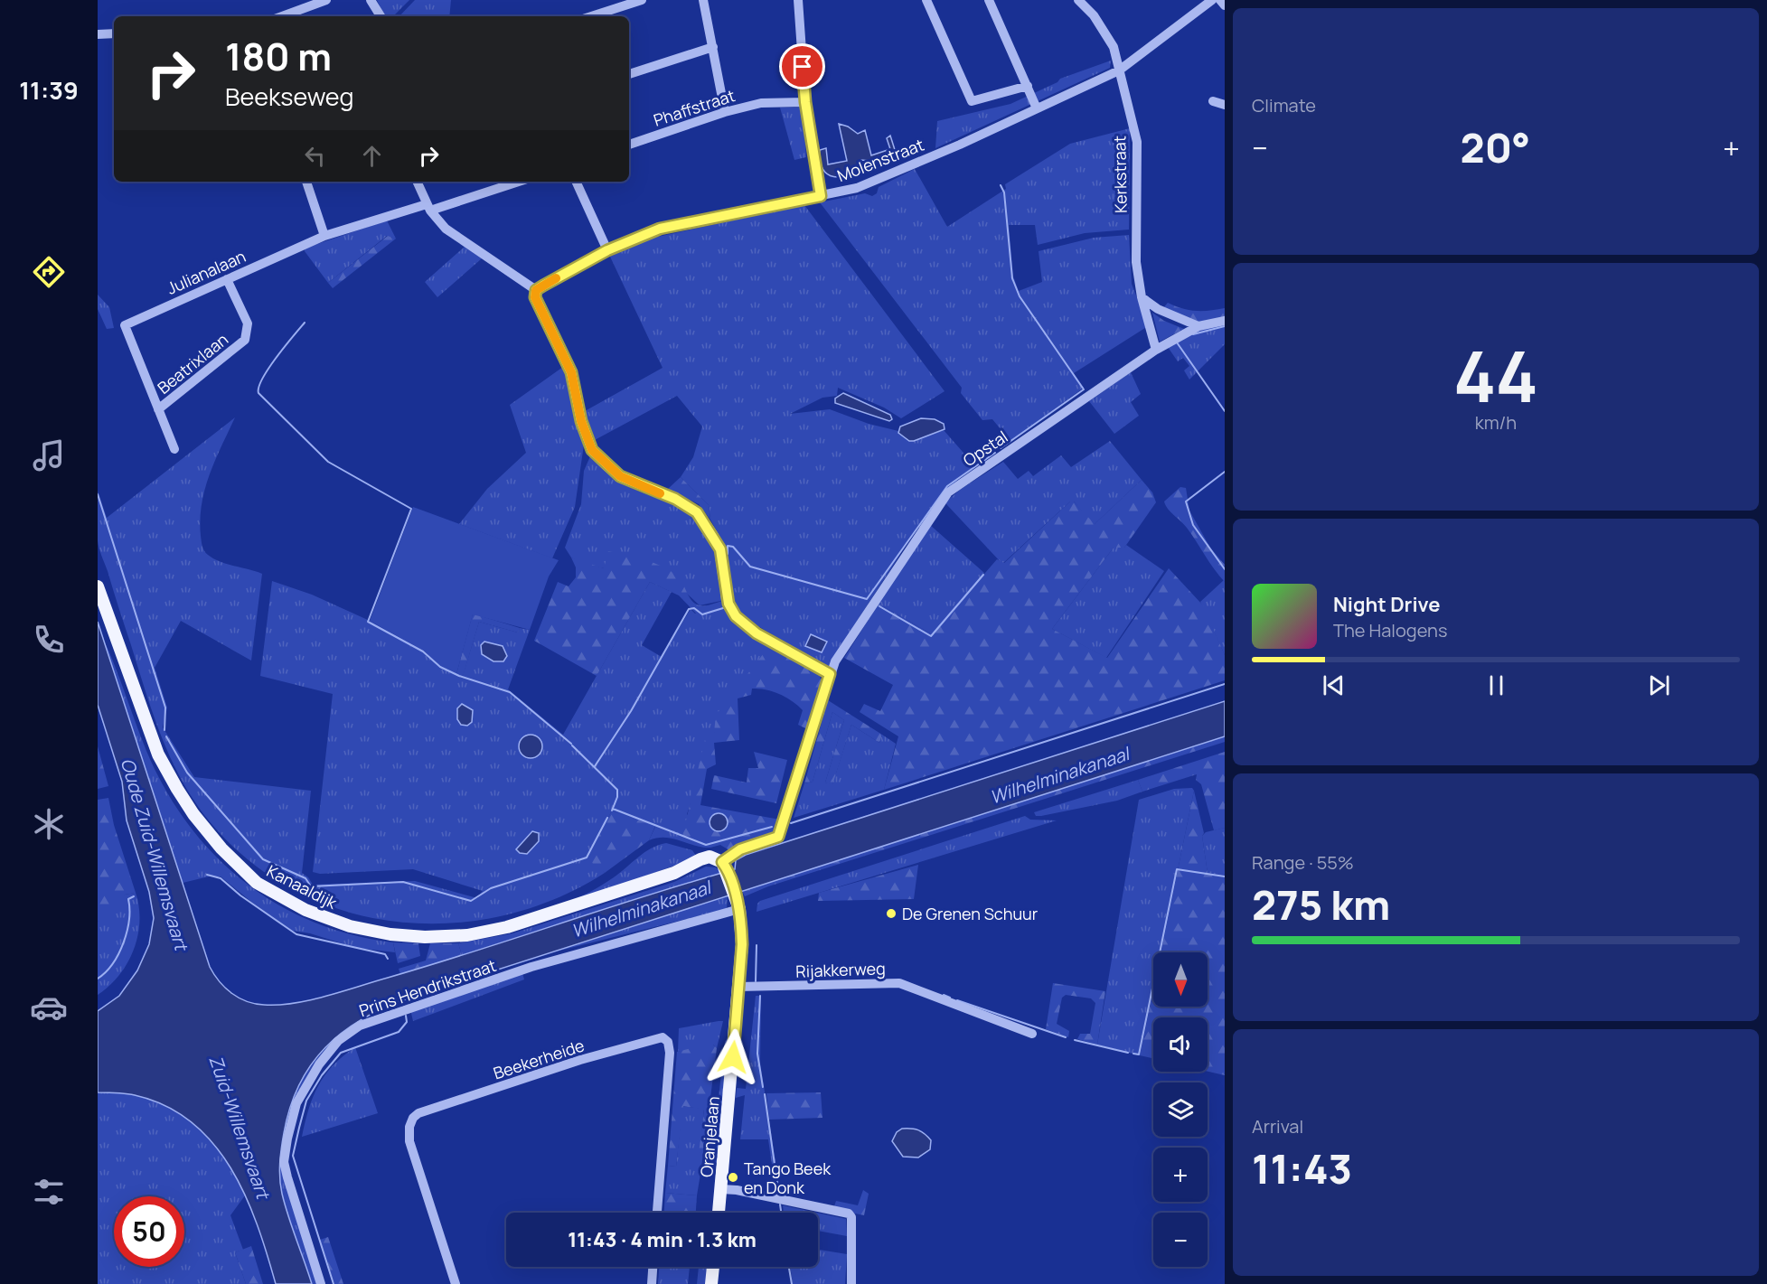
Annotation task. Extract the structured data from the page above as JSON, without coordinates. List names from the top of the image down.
{
  "streets": {
    "main road": ["Kanaaldijk", "Oranjelaan"],
    "street": [
      "Phaffstraat",
      "Molenstraat",
      "Kerkstraat",
      "Julianalaan",
      "Beatrixlaan",
      "Opstal",
      "Rijakkerweg",
      "Prins Hendrikstraat",
      "Beekerheide"
    ]
  },
  "crossings": [
    ["Molenstraat", "Kerkstraat"],
    ["Kerkstraat", "Opstal"],
    ["Julianalaan", "Beatrixlaan"],
    ["Opstal", "Kanaaldijk"],
    ["Opstal", "Oranjelaan"],
    ["Kanaaldijk", "Oranjelaan"],
    ["Rijakkerweg", "Oranjelaan"],
    ["Prins Hendrikstraat", "Oranjelaan"]
  ],
  "water": ["Wilhelminakanaal", "Oude Zuid-Willemsvaart", "Zuid-Willemsvaart"],
  "places": ["De Grenen Schuur", "Tango Beek en Donk"],
  "north": "bottom",
  "page": {
    "tabs": "11:39",
    "tile": [
      "Climate",
      ["44", "km/h"],
      ["Range · 55%", "275 km"],
      ["Arrival", "11:43"]
    ],
    "turn": ["180 m", "Beekseweg"],
    "heat": ["−", "20°", "+"],
    "song": ["Night Drive", "The Halogens"],
    "map_buttons": ["+", "−"],
    "limit": "50",
    "trip": "11:43 · 4 min · 1.3 km"
  }
}
